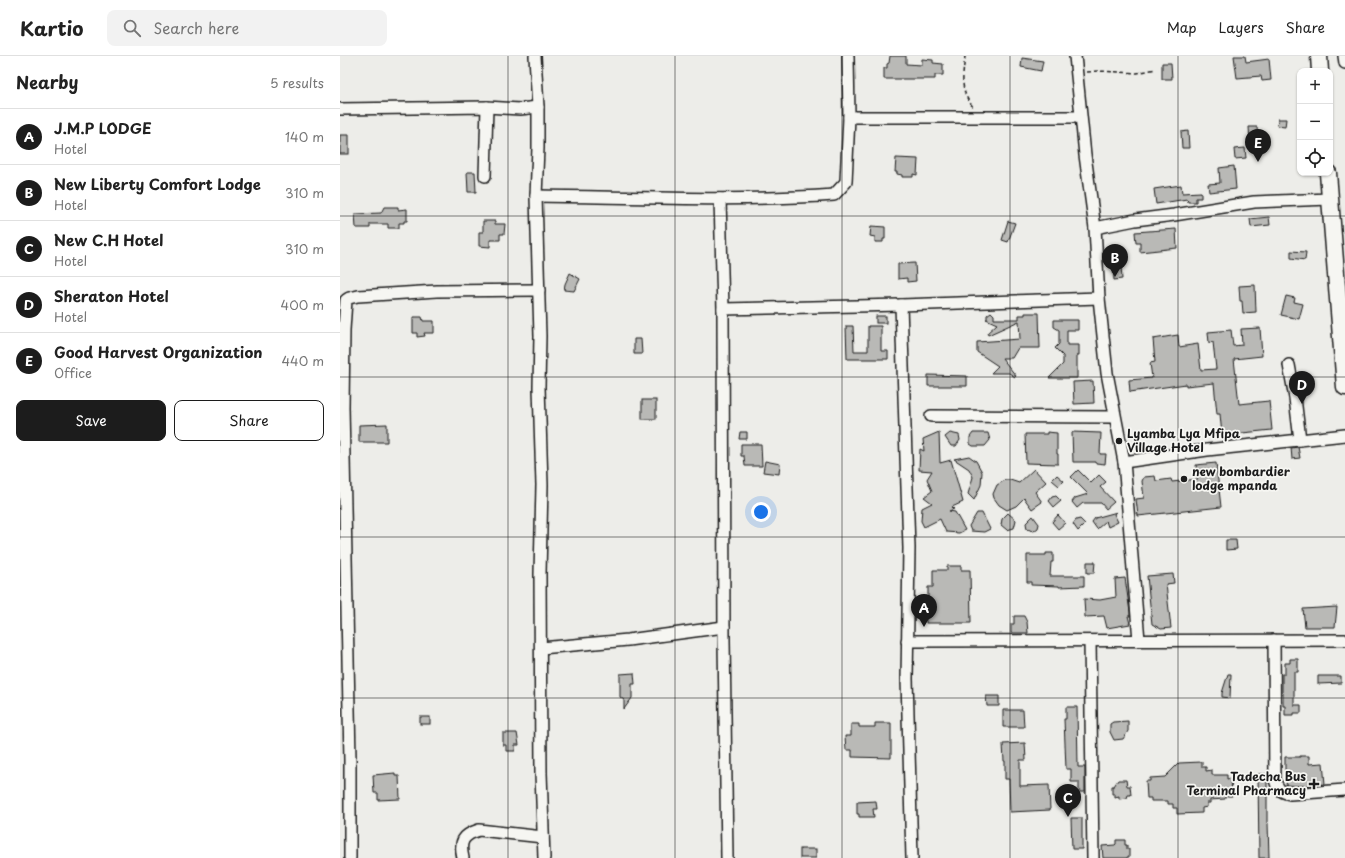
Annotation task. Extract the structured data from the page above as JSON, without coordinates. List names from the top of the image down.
{
  "places": {
    "other": ["Lyamba Lya Mfipa Village Hotel", "new bombardier lodge mpanda"],
    "health": ["Tadecha Bus Terminal Pharmacy"]
  },
  "page": {
    "header": "Kartio",
    "search": "Search here",
    "nav": ["Map", "Layers", "Share"],
    "heading": ["Nearby", "5 results"],
    "map_buttons": ["+", "−"],
    "list": [
      {
        "mark": "A",
        "name": "J.M.P LODGE",
        "note": "Hotel",
        "value": "140 m"
      },
      {
        "mark": "B",
        "name": "New Liberty Comfort Lodge",
        "note": "Hotel",
        "value": "310 m"
      },
      {
        "mark": "C",
        "name": "New C.H Hotel",
        "note": "Hotel",
        "value": "310 m"
      },
      {
        "mark": "D",
        "name": "Sheraton Hotel",
        "note": "Hotel",
        "value": "400 m"
      },
      {
        "mark": "E",
        "name": "Good Harvest Organization",
        "note": "Office",
        "value": "440 m"
      }
    ],
    "pins": [
      "E",
      "B",
      "D",
      "A",
      "C"
    ],
    "buttons": ["Save", "Share"]
  }
}
